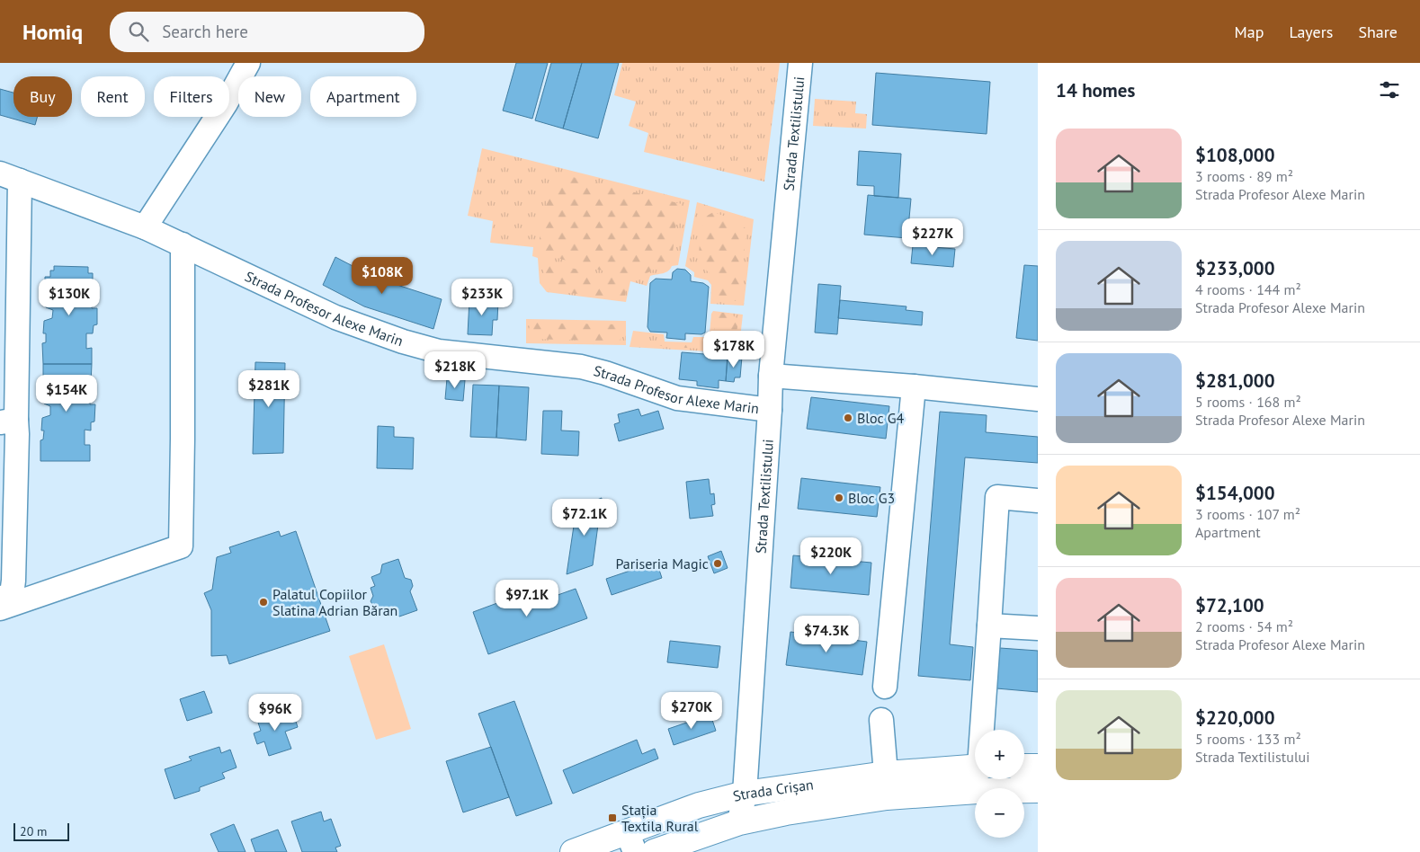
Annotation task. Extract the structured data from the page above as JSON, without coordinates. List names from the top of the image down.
{
  "streets": {
    "main road": ["Strada Crișan"],
    "street": ["Strada Textilistului", "Strada Profesor Alexe Marin"]
  },
  "crossings": [
    ["Strada Textilistului", "Strada Profesor Alexe Marin"],
    ["Strada Textilistului", "Strada Crișan"]
  ],
  "places": {
    "other": [
      "Bloc G4",
      "Bloc G3",
      "Pariseria Magic",
      "Palatul Copiilor Slatina Adrian Băran"
    ],
    "transit": ["Stația Textila Rural"]
  },
  "scale_bar": "20 m",
  "page": {
    "header": "Homiq",
    "search": "Search here",
    "nav": ["Map", "Layers", "Share"],
    "heading": "14 homes",
    "chip": [
      "Buy",
      "Rent",
      "Filters",
      "New",
      "Apartment"
    ],
    "list": [
      {
        "name": "$108,000",
        "note": "3 rooms · 89 m² · Strada Profesor Alexe Marin"
      },
      {
        "name": "$233,000",
        "note": "4 rooms · 144 m² · Strada Profesor Alexe Marin"
      },
      {
        "name": "$281,000",
        "note": "5 rooms · 168 m² · Strada Profesor Alexe Marin"
      },
      {
        "name": "$154,000",
        "note": "3 rooms · 107 m² · Apartment"
      },
      {
        "name": "$72,100",
        "note": "2 rooms · 54 m² · Strada Profesor Alexe Marin"
      },
      {
        "name": "$220,000",
        "note": "5 rooms · 133 m² · Strada Textilistului"
      }
    ],
    "price": [
      "$227K",
      "$108K",
      "$130K",
      "$233K",
      "$178K",
      "$218K",
      "$281K",
      "$154K",
      "$72.1K",
      "$220K",
      "$97.1K",
      "$74.3K",
      "$270K",
      "$96K"
    ],
    "map_buttons": ["+", "−"],
    "scale": "20 m"
  }
}
